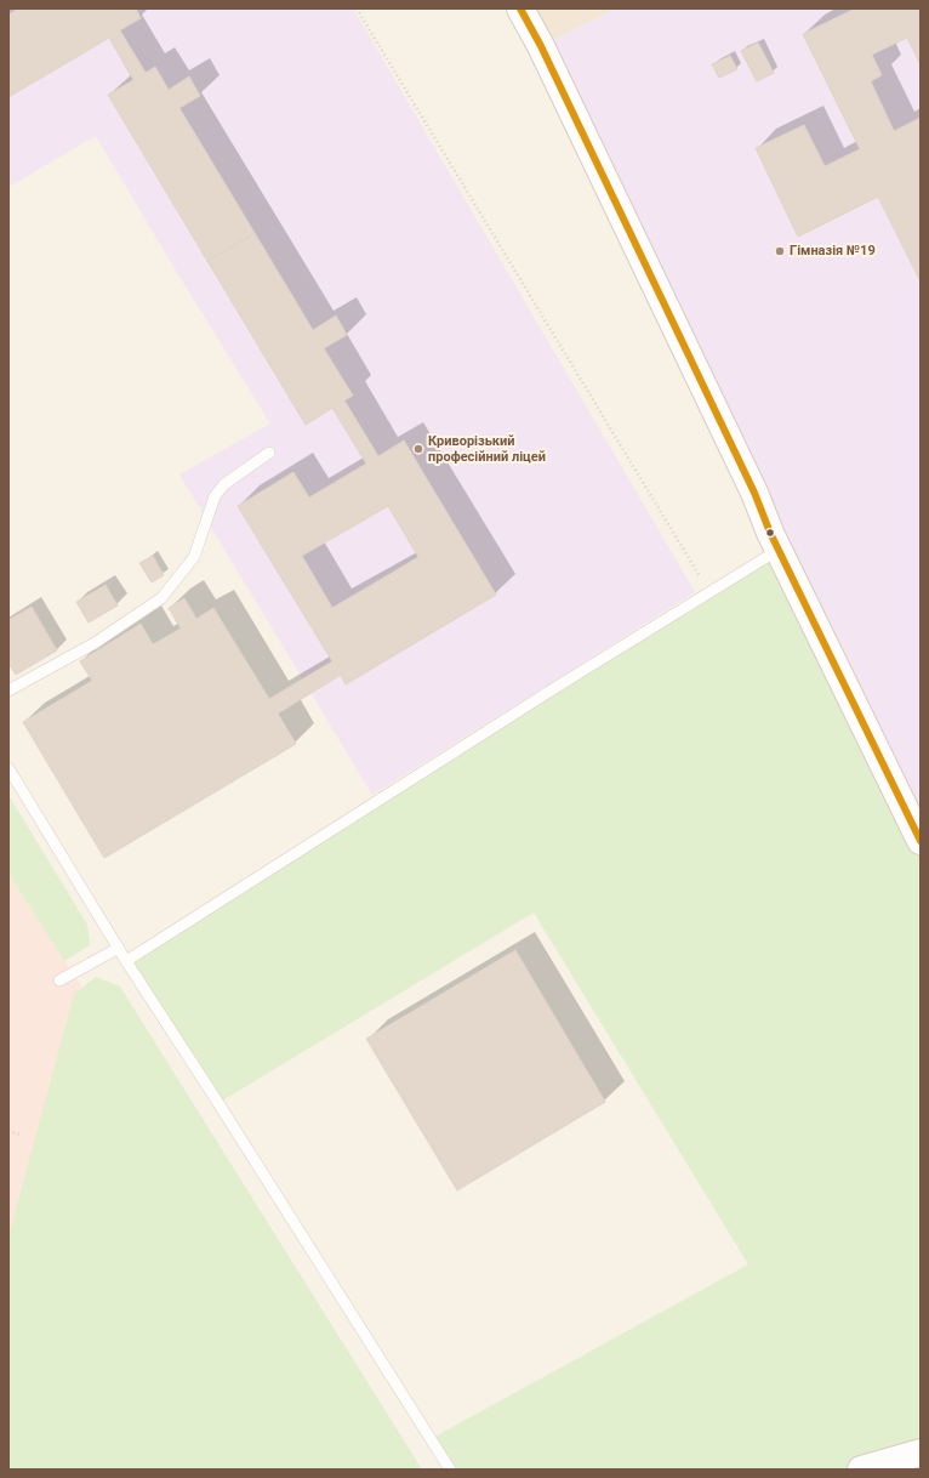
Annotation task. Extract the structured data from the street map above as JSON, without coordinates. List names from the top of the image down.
{
  "places": ["Гімназія №19", "Криворізький професійний ліцей"]
}
